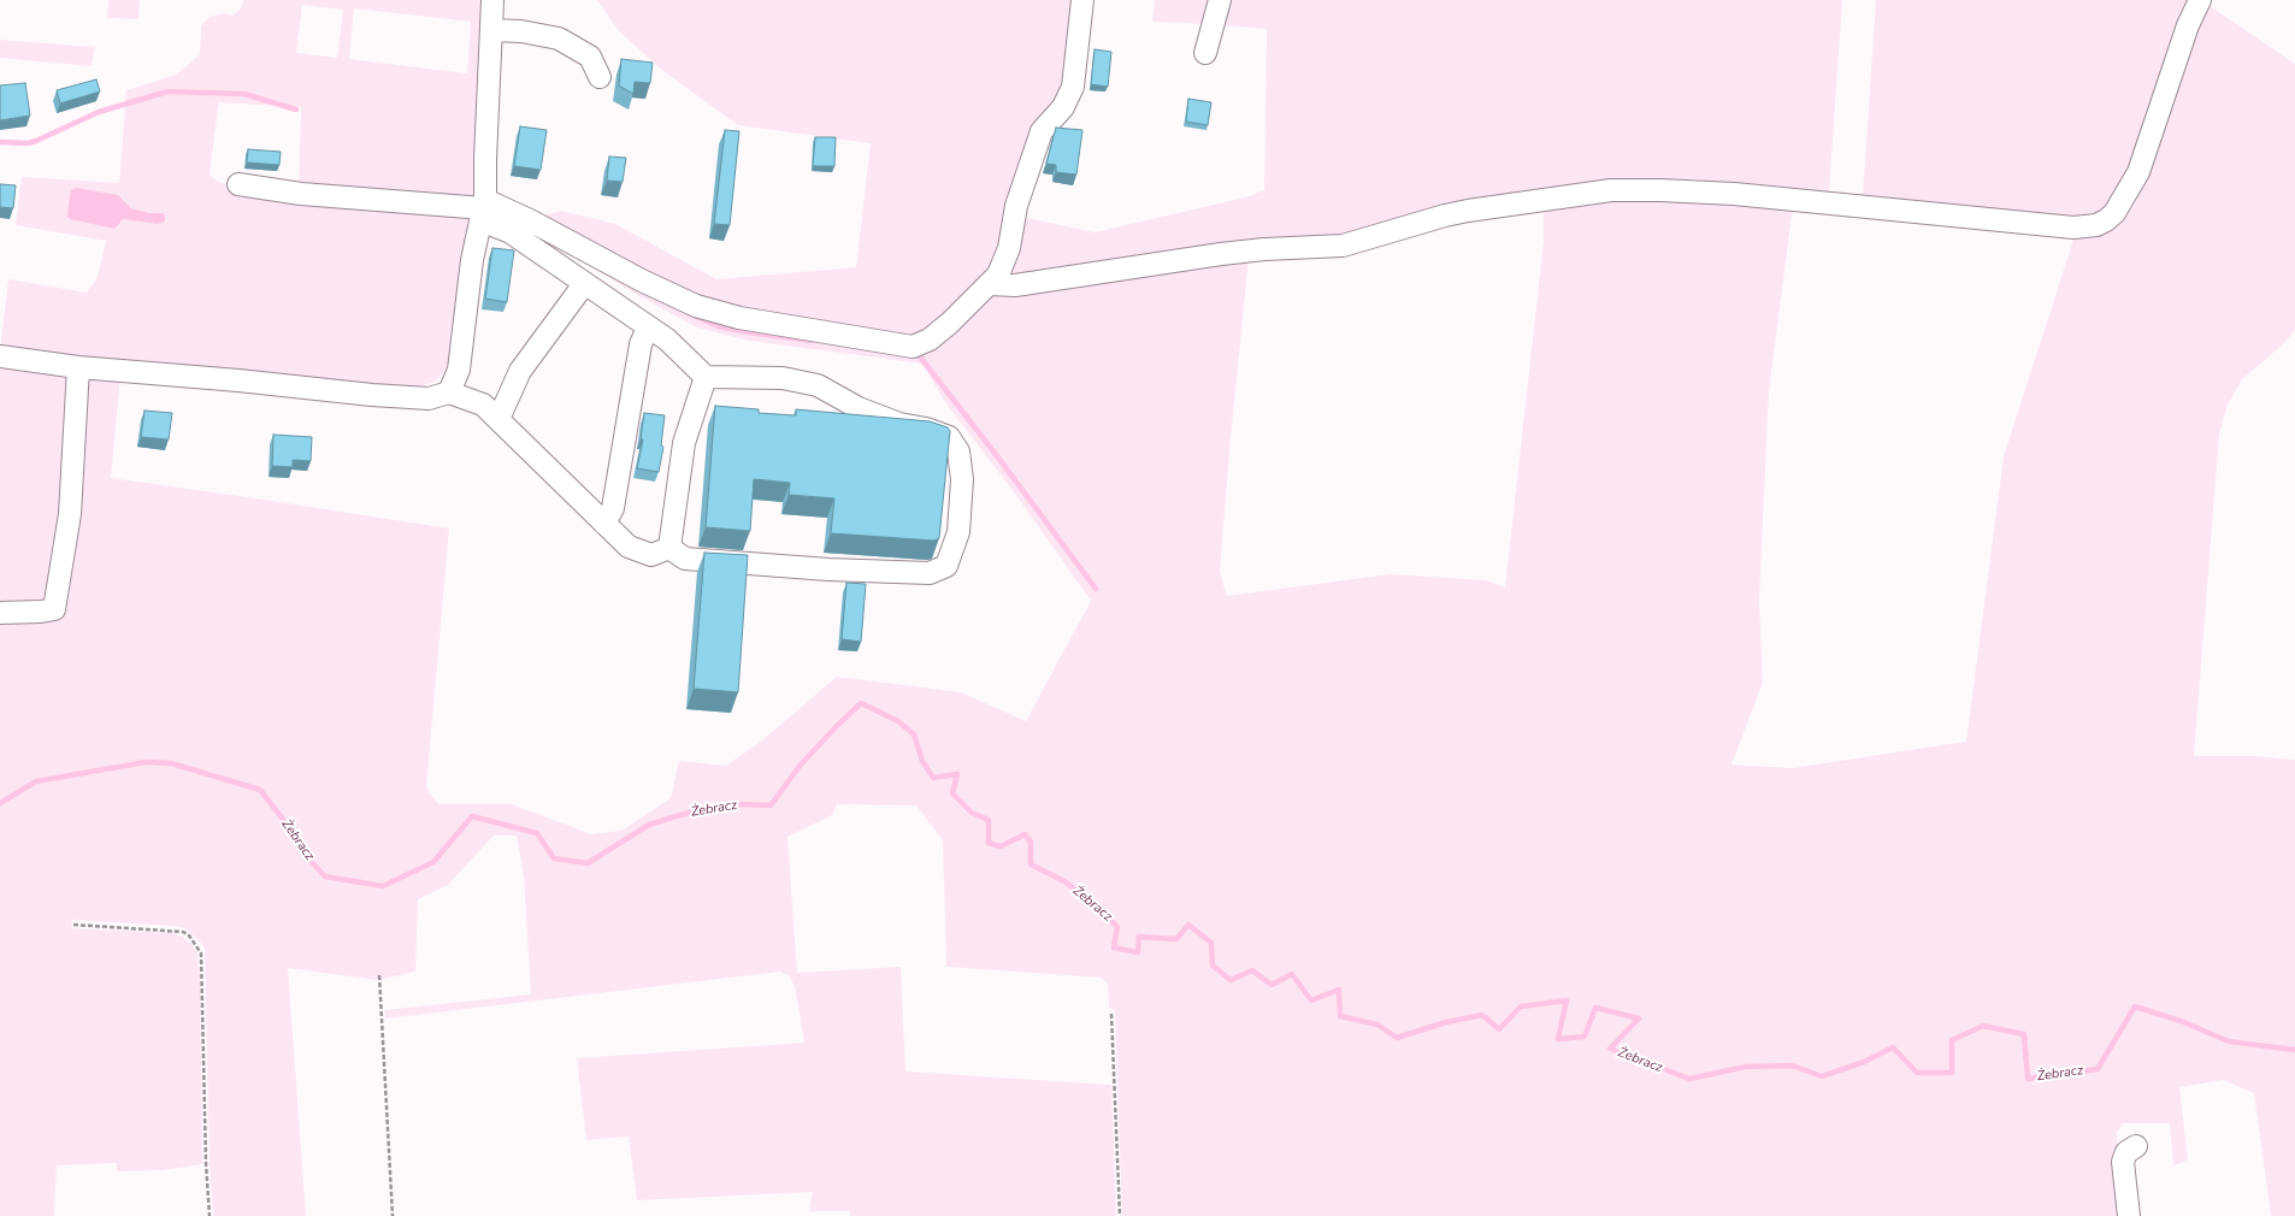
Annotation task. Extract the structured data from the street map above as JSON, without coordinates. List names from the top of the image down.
{
  "water": ["Żebracz"]
}
